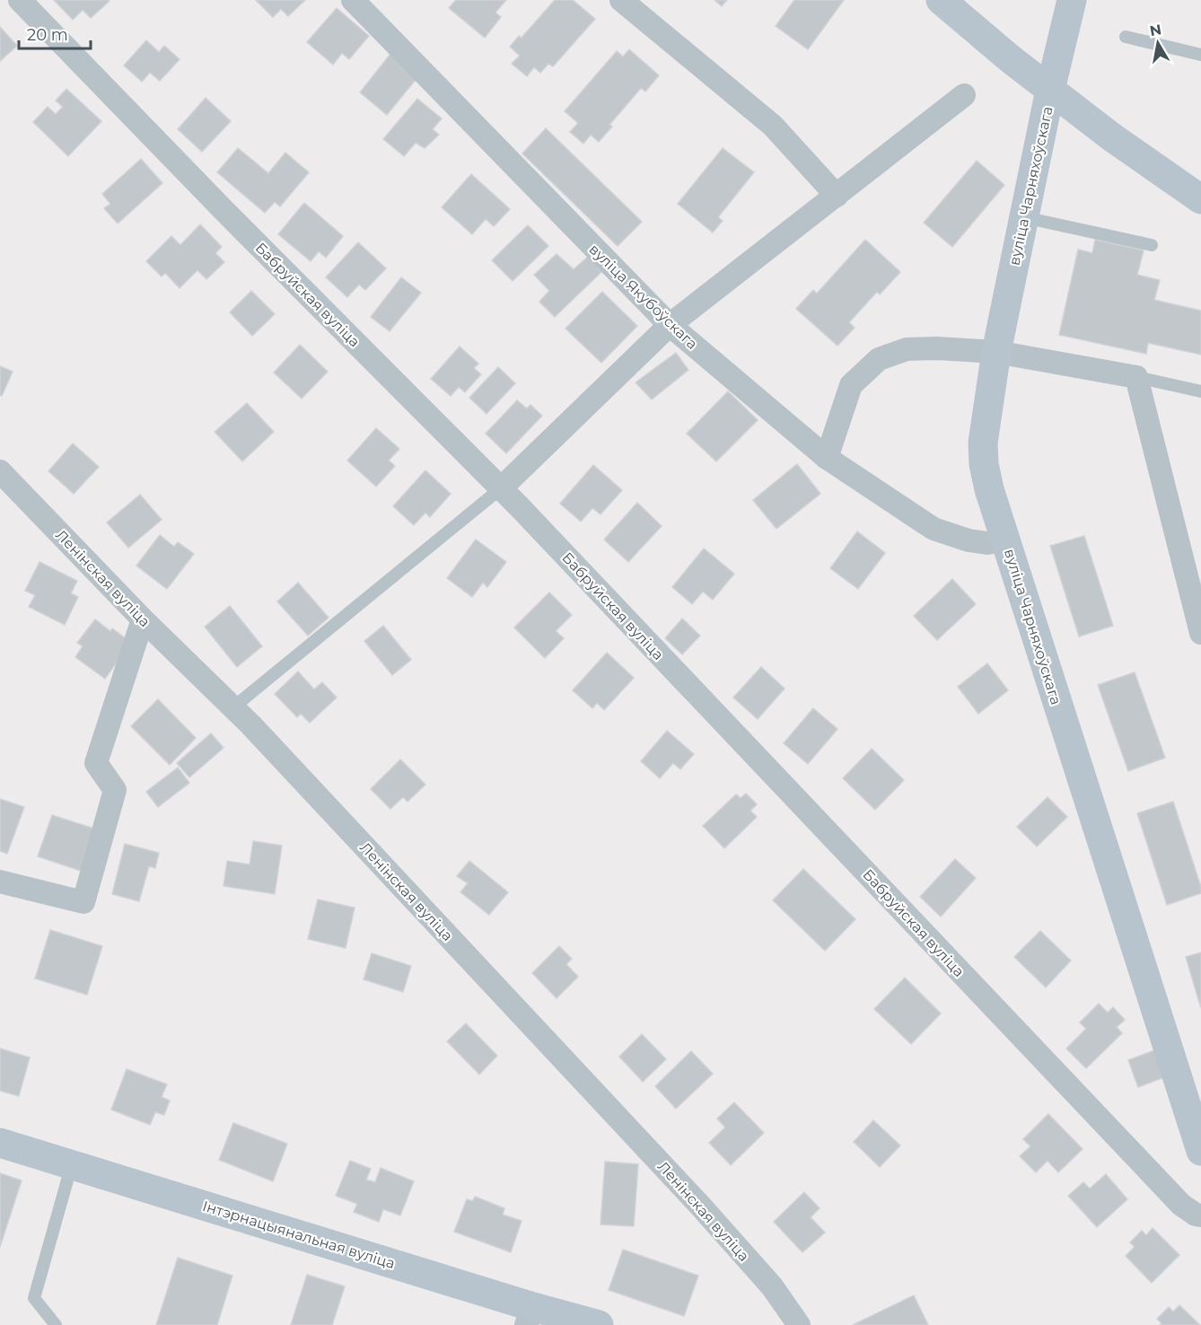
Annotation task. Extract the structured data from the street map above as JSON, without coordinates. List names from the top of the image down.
{
  "streets": {
    "street": [
      "вуліца Чарняхоўскага",
      "Бабруйская вуліца",
      "вуліца Якубоўскага",
      "Ленінская вуліца",
      "Інтэрнацыянальная вуліца"
    ]
  },
  "crossings": [
    ["вуліца Чарняхоўскага", "вуліца Якубоўскага"]
  ],
  "scale_bar": "20 m",
  "north": "top"
}
